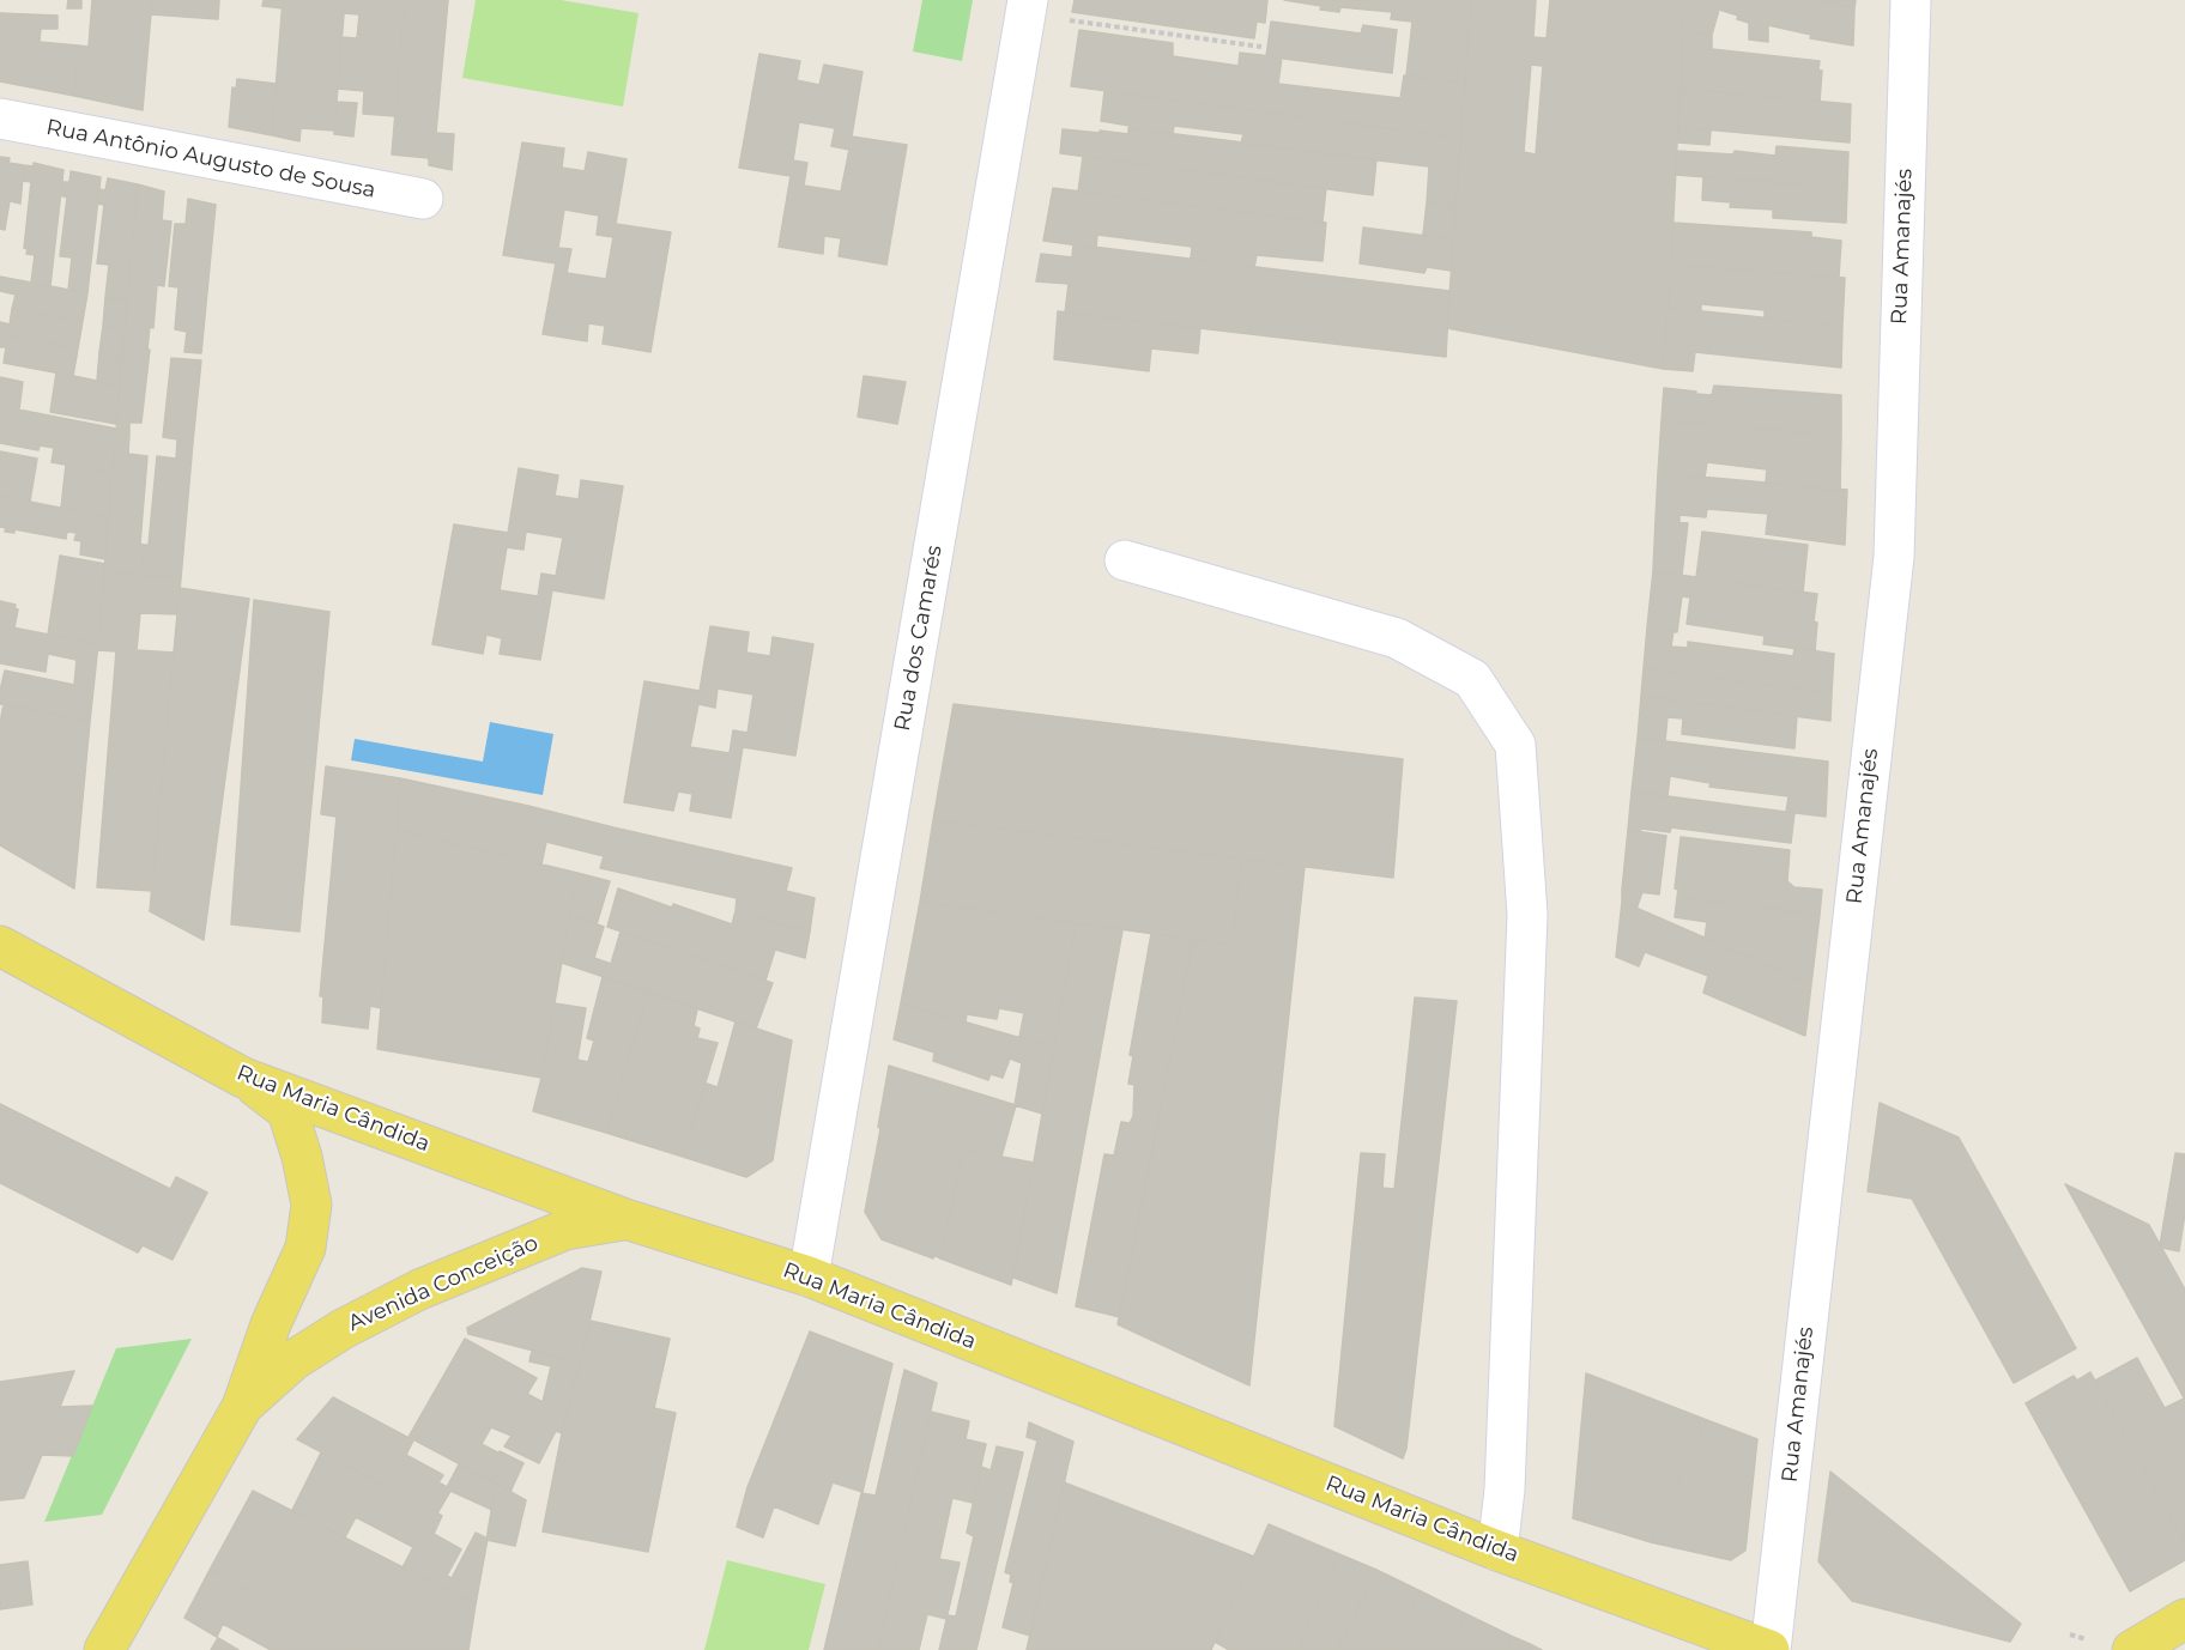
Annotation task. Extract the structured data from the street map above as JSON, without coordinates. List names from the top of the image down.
{
  "streets": {
    "main road": ["Rua Maria Cândida", "Avenida Conceição"],
    "street": ["Rua Antônio Augusto de Sousa", "Rua Amanajés", "Rua dos Camarés"]
  },
  "crossings": [
    ["Rua Amanajés", "Rua Maria Cândida"],
    ["Rua dos Camarés", "Rua Maria Cândida"],
    ["Rua Maria Cândida", "Avenida Conceição"]
  ]
}
